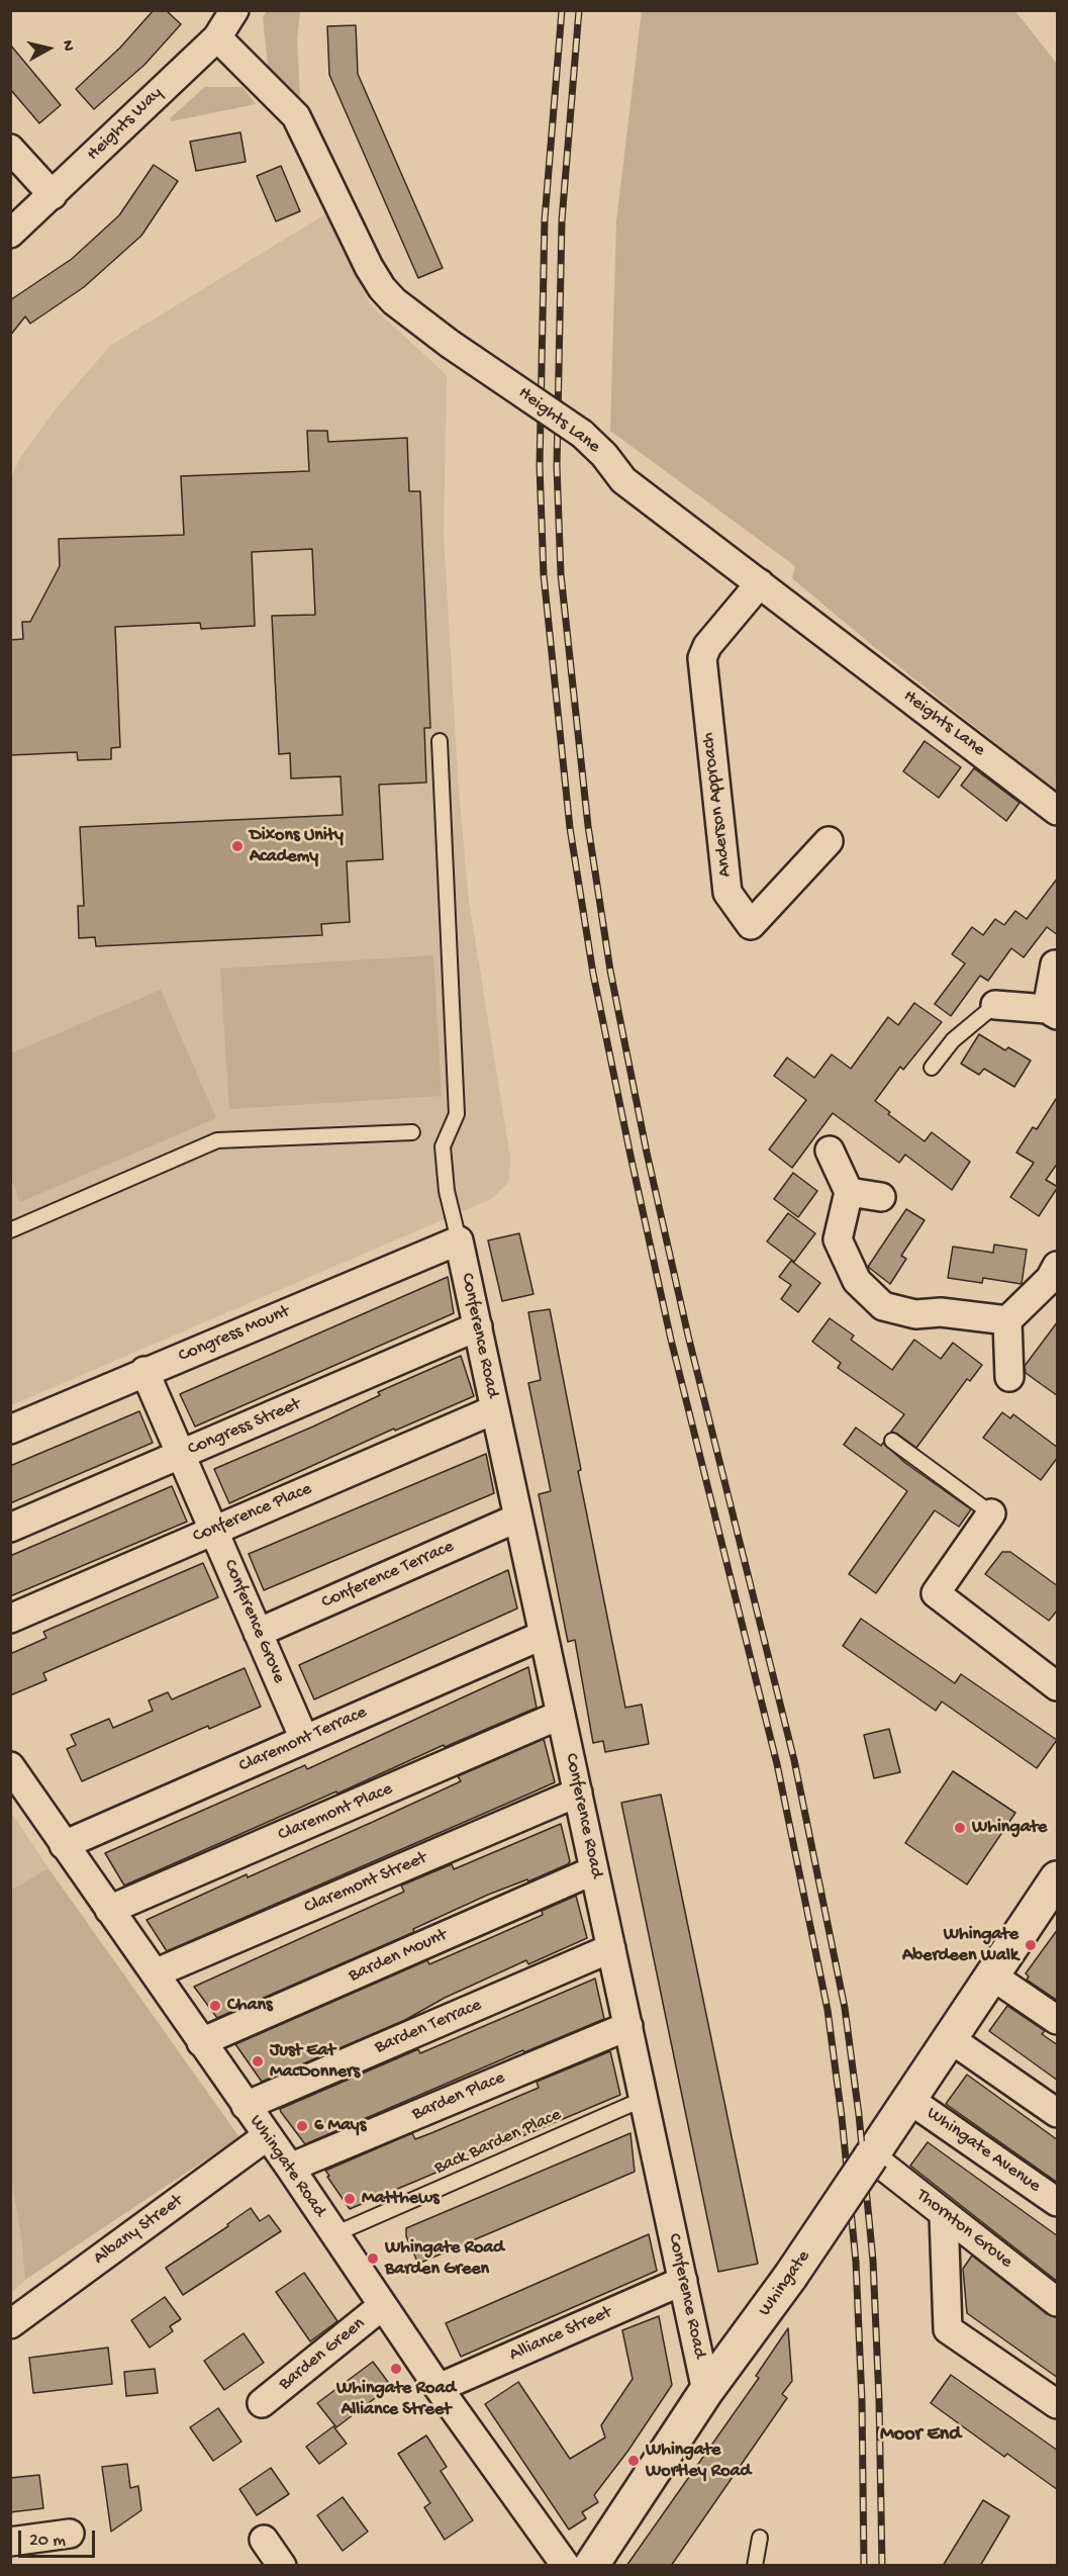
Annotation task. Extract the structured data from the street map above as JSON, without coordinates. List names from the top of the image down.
{
  "streets": {
    "street": [
      "Heights Way",
      "Heights Lane",
      "Anderson Approach",
      "Congress Mount",
      "Conference Road",
      "Congress Street",
      "Conference Place",
      "Conference Terrace",
      "Conference Grove",
      "Claremont Terrace",
      "Claremont Place",
      "Claremont Street",
      "Barden Mount",
      "Barden Terrace",
      "Barden Place",
      "Whingate Avenue",
      "Whingate Road",
      "Thornton Grove",
      "Albany Street",
      "Whingate",
      "Alliance Street",
      "Barden Green"
    ],
    "lane": ["Back Barden Place"]
  },
  "crossings": [
    ["Heights Way", "Heights Lane"],
    ["Heights Lane", "Anderson Approach"],
    ["Congress Mount", "Conference Road"],
    ["Congress Mount", "Conference Grove"],
    ["Conference Road", "Congress Street"],
    ["Conference Road", "Conference Place"],
    ["Conference Road", "Conference Terrace"],
    ["Conference Road", "Claremont Terrace"],
    ["Conference Road", "Claremont Place"],
    ["Conference Road", "Claremont Street"],
    ["Conference Road", "Barden Mount"],
    ["Conference Road", "Barden Terrace"],
    ["Conference Road", "Barden Place"],
    ["Conference Road", "Back Barden Place"],
    ["Conference Road", "Whingate"],
    ["Conference Road", "Alliance Street"],
    ["Congress Street", "Conference Grove"],
    ["Conference Place", "Conference Grove"],
    ["Conference Terrace", "Conference Grove"],
    ["Conference Grove", "Claremont Terrace"],
    ["Claremont Terrace", "Whingate Road"],
    ["Claremont Place", "Whingate Road"],
    ["Claremont Street", "Whingate Road"],
    ["Barden Mount", "Whingate Road"],
    ["Barden Terrace", "Whingate Road"],
    ["Barden Place", "Whingate Road"],
    ["Back Barden Place", "Whingate Road"],
    ["Whingate Avenue", "Whingate"],
    ["Whingate Road", "Albany Street"],
    ["Whingate Road", "Alliance Street"],
    ["Whingate Road", "Barden Green"],
    ["Thornton Grove", "Whingate"]
  ],
  "districts": ["Moor End"],
  "places": [
    "Dixons Unity Academy",
    "Whingate",
    "Whingate Aberdeen Walk",
    "Chans",
    "Just Eat MacDonners",
    "6 Mays",
    "Matthews",
    "Whingate Road Barden Green",
    "Whingate Road Alliance Street",
    "Whingate Wortley Road"
  ],
  "scale_bar": "20 m",
  "north": "right"
}
